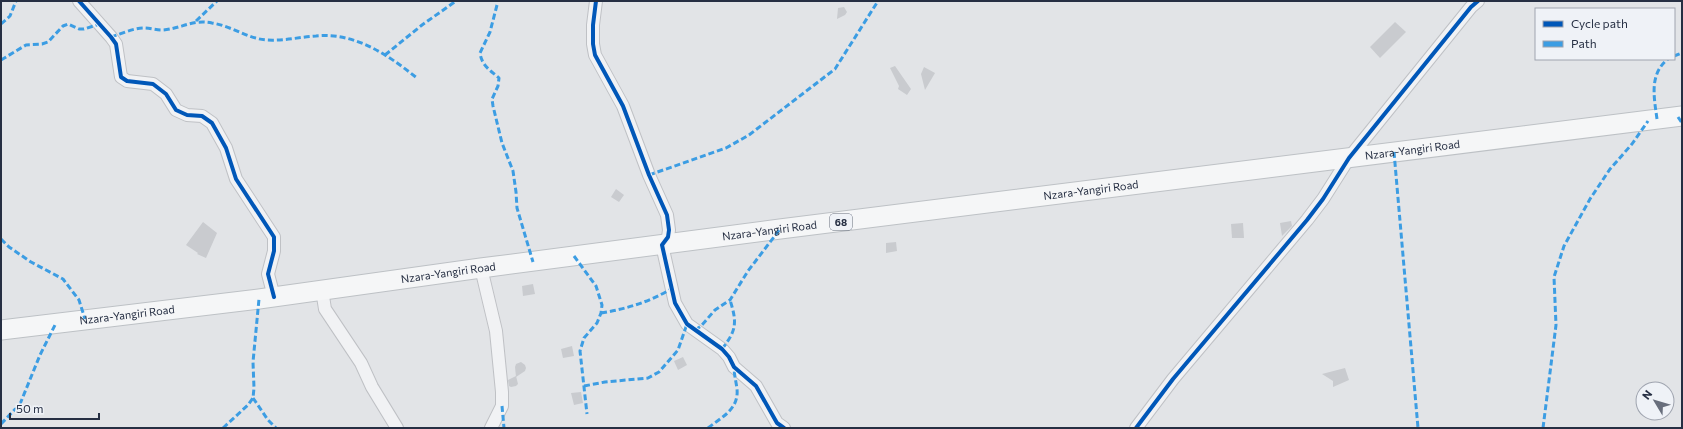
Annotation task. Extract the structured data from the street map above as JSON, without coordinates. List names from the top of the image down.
{
  "streets": {
    "main road": ["Nzara-Yangiri Road", "68"]
  },
  "legend": ["Cycle path", "Path"],
  "scale_bar": "50 m",
  "north": "top left"
}
